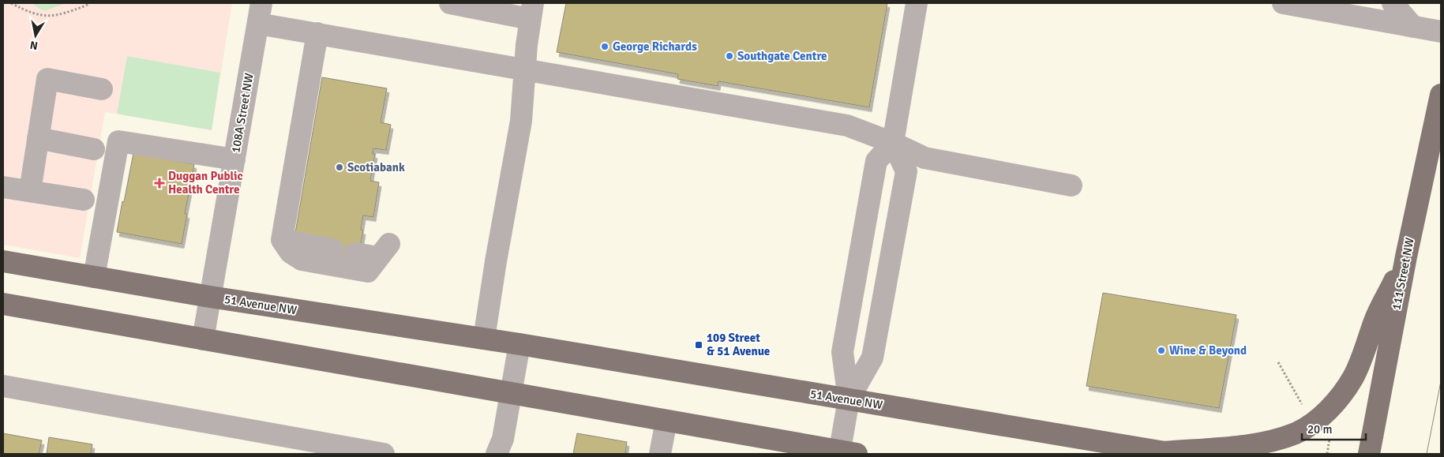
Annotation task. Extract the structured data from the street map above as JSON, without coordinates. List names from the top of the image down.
{
  "streets": {
    "main road": ["111 Street NW", "51 Avenue NW"],
    "street": ["108A Street NW"]
  },
  "crossings": [
    ["108A Street NW", "51 Avenue NW"],
    ["111 Street NW", "51 Avenue NW"]
  ],
  "places": {
    "other": [
      "George Richards",
      "Southgate Centre",
      "Scotiabank",
      "Wine & Beyond"
    ],
    "health": ["Duggan Public Health Centre"],
    "transit": ["109 Street & 51 Avenue"]
  },
  "scale_bar": "20 m",
  "north": "bottom"
}
